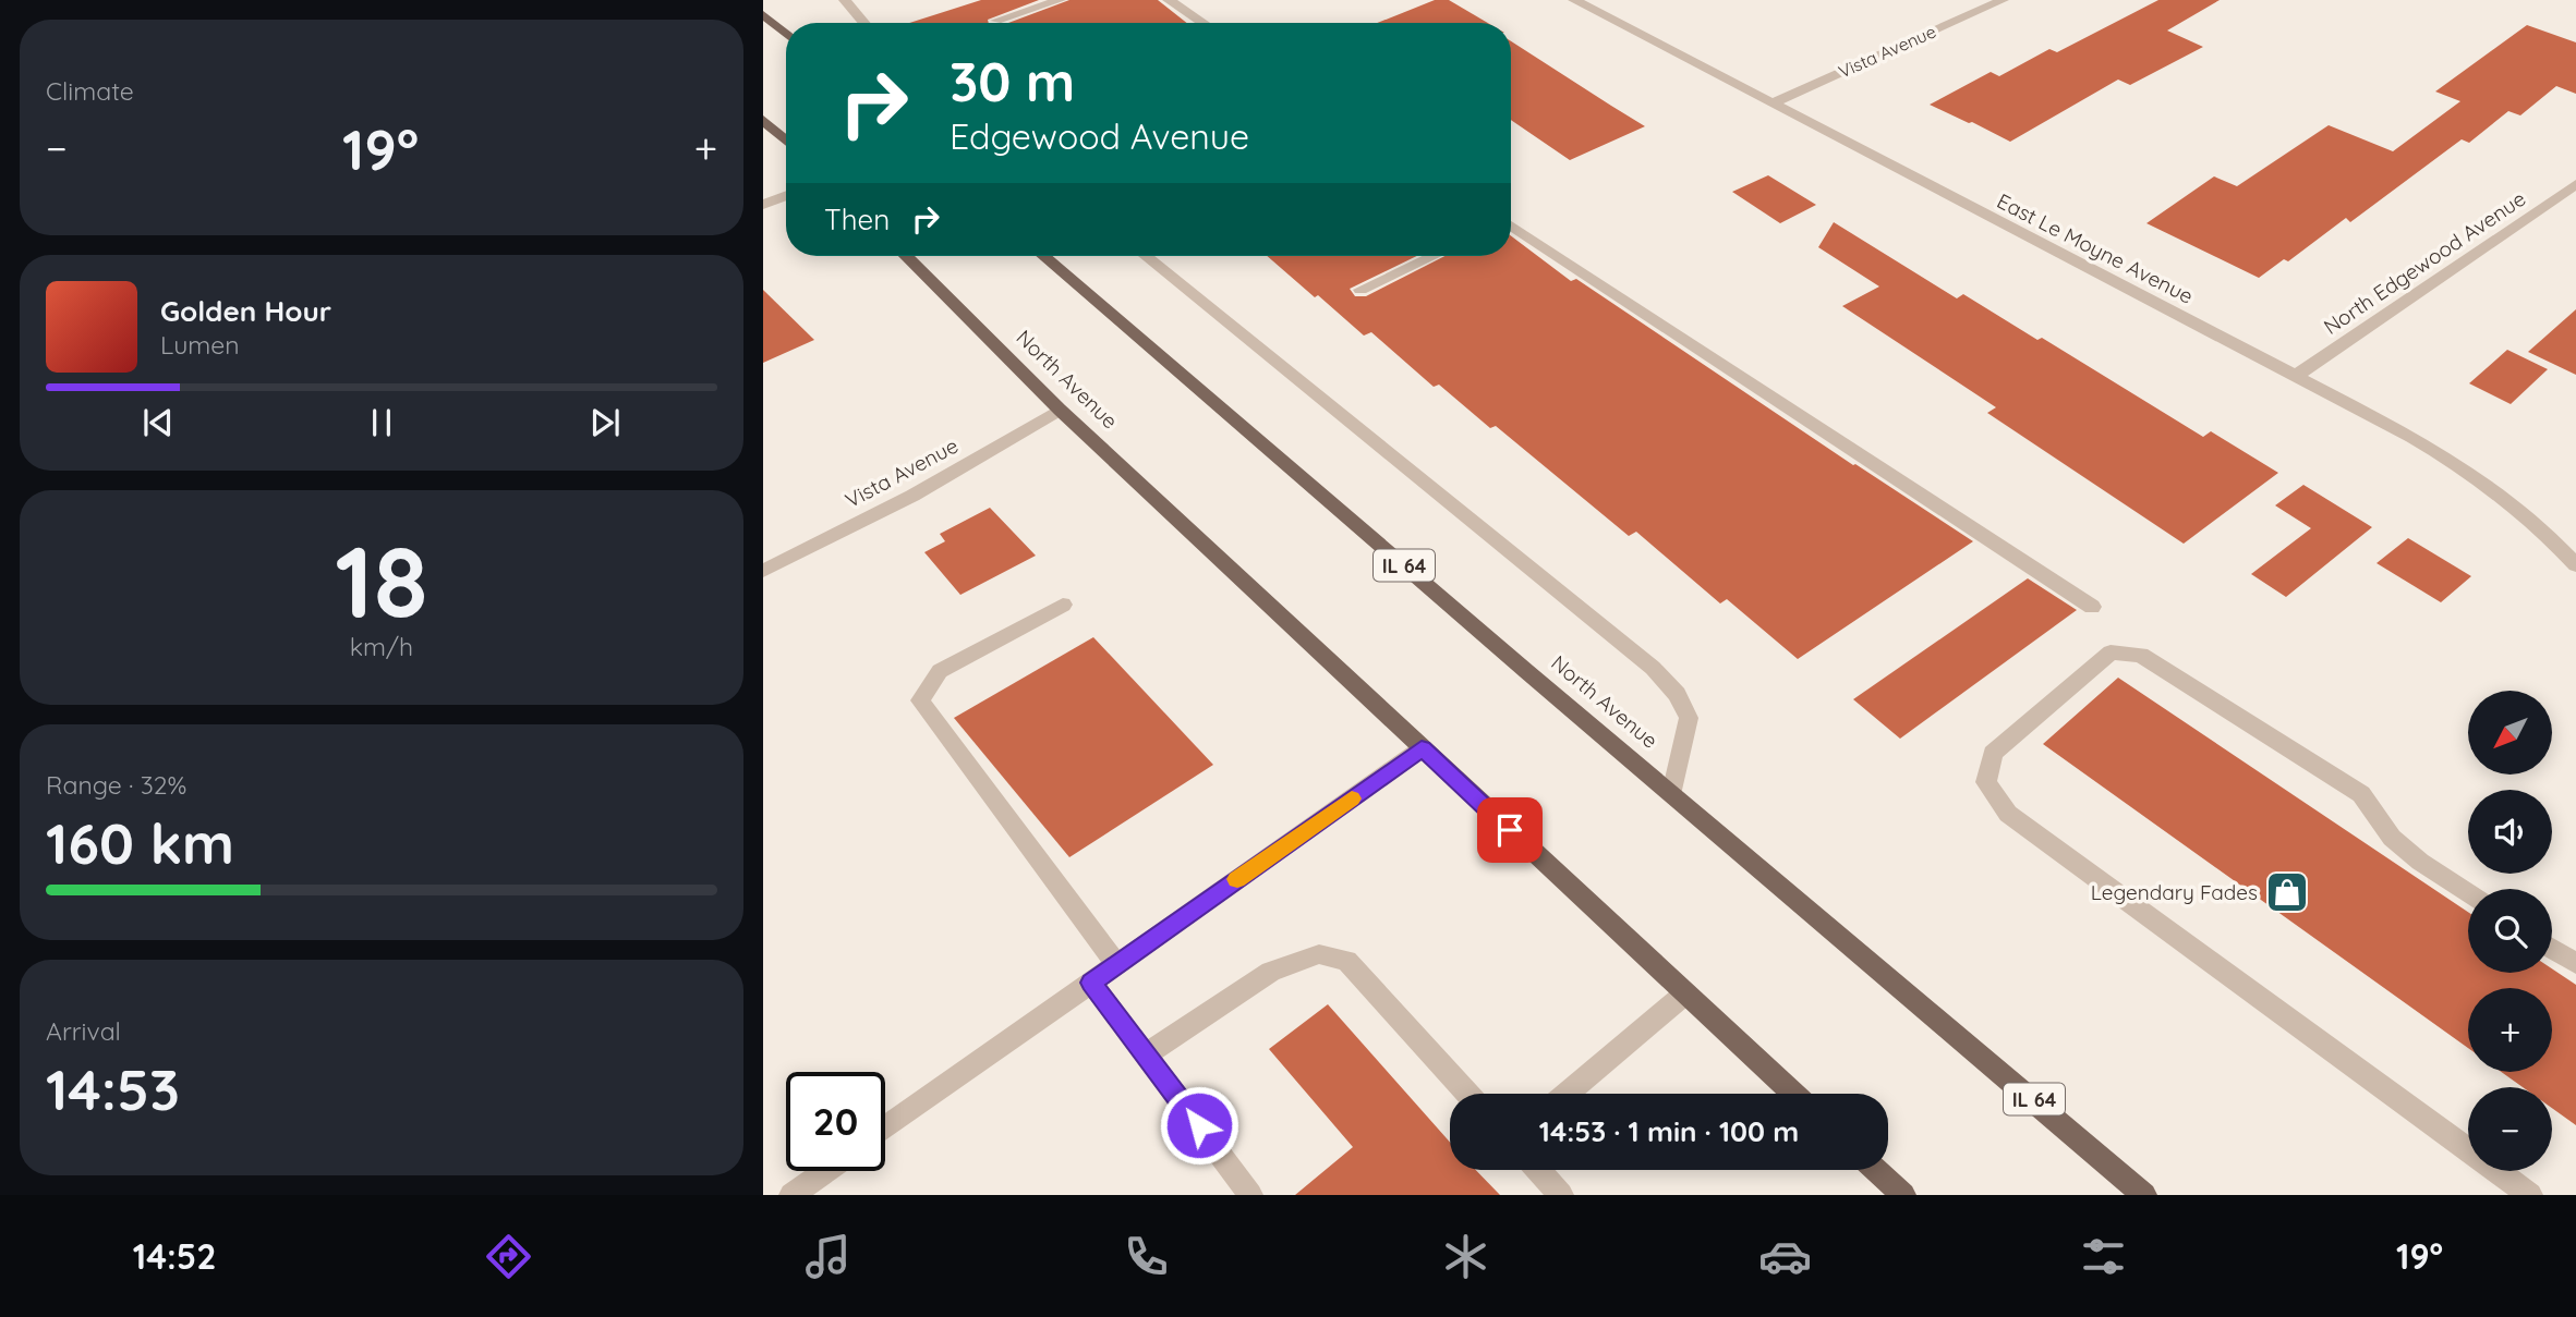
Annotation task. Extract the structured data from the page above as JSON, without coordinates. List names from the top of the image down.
{
  "streets": {
    "main road": ["North Avenue", "IL 64"],
    "street": ["Vista Avenue", "East Le Moyne Avenue", "North Edgewood Avenue"]
  },
  "crossings": [
    ["Vista Avenue", "East Le Moyne Avenue"],
    ["Vista Avenue", "North Avenue"],
    ["East Le Moyne Avenue", "North Edgewood Avenue"]
  ],
  "places": {
    "shop": ["Legendary Fades"]
  },
  "north": "bottom left",
  "page": {
    "tile": [
      "Climate",
      ["18", "km/h"],
      ["Range · 32%", "160 km"],
      ["Arrival", "14:53"]
    ],
    "turn": ["30 m", "Edgewood Avenue"],
    "heat": ["−", "19°", "+"],
    "then": "Then",
    "song": ["Golden Hour", "Lumen"],
    "map_buttons": ["+", "−"],
    "limit": "20",
    "trip": "14:53 · 1 min · 100 m",
    "tabs": ["14:52", "19°"]
  }
}
